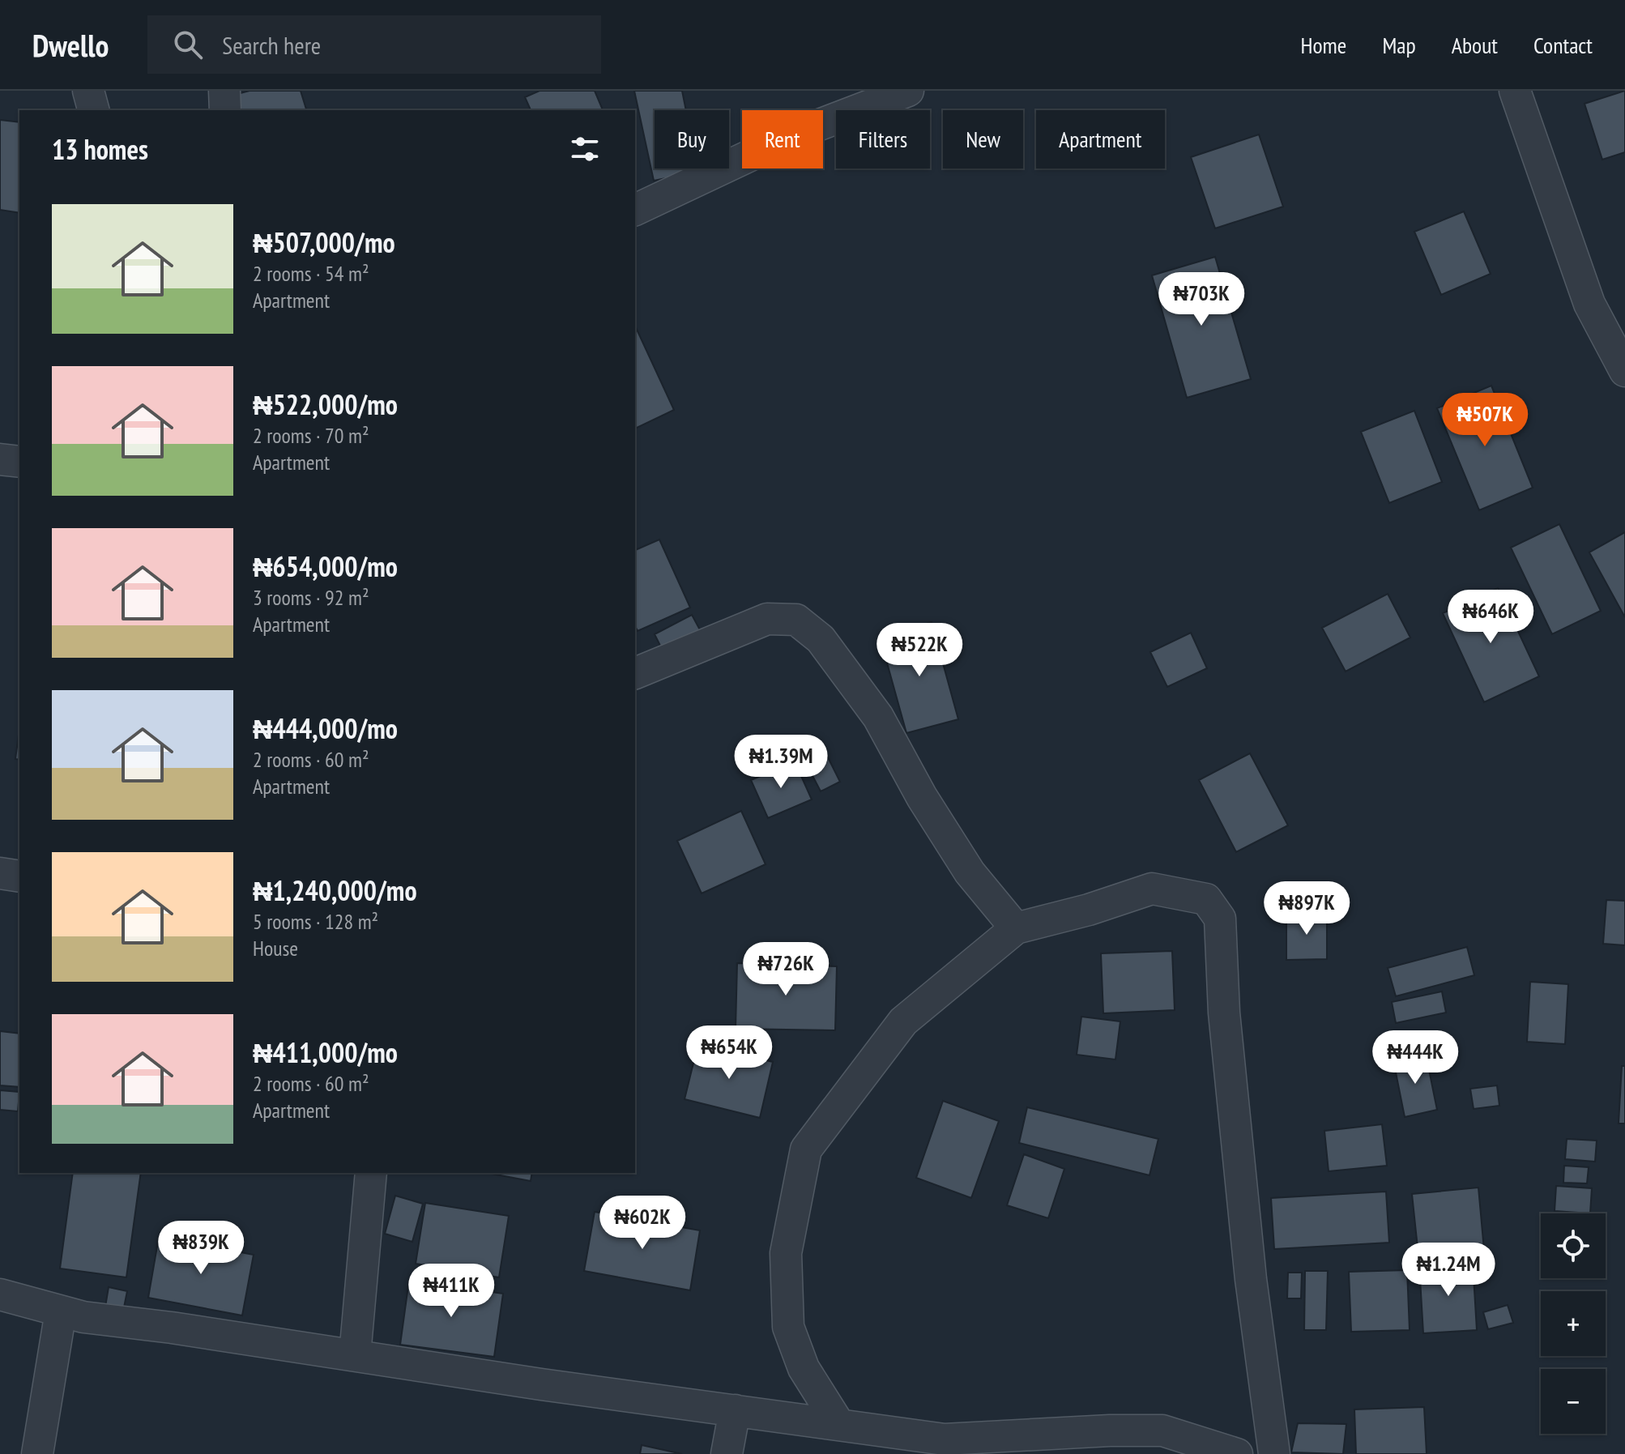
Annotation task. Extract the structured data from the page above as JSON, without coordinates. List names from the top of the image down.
{
  "page": {
    "header": "Dwello",
    "search": "Search here",
    "nav": [
      "Home",
      "Map",
      "About",
      "Contact"
    ],
    "chip": [
      "Buy",
      "Rent",
      "Filters",
      "New",
      "Apartment"
    ],
    "heading": "13 homes",
    "list": [
      {
        "name": "₦507,000/mo",
        "note": "2 rooms · 54 m² · Apartment"
      },
      {
        "name": "₦522,000/mo",
        "note": "2 rooms · 70 m² · Apartment"
      },
      {
        "name": "₦654,000/mo",
        "note": "3 rooms · 92 m² · Apartment"
      },
      {
        "name": "₦444,000/mo",
        "note": "2 rooms · 60 m² · Apartment"
      },
      {
        "name": "₦1,240,000/mo",
        "note": "5 rooms · 128 m² · House"
      },
      {
        "name": "₦411,000/mo",
        "note": "2 rooms · 60 m² · Apartment"
      }
    ],
    "price": [
      "₦703K",
      "₦507K",
      "₦646K",
      "₦522K",
      "₦1.39M",
      "₦897K",
      "₦726K",
      "₦654K",
      "₦444K",
      "₦602K",
      "₦839K",
      "₦1.24M",
      "₦411K"
    ],
    "map_buttons": ["+", "−"]
  }
}
